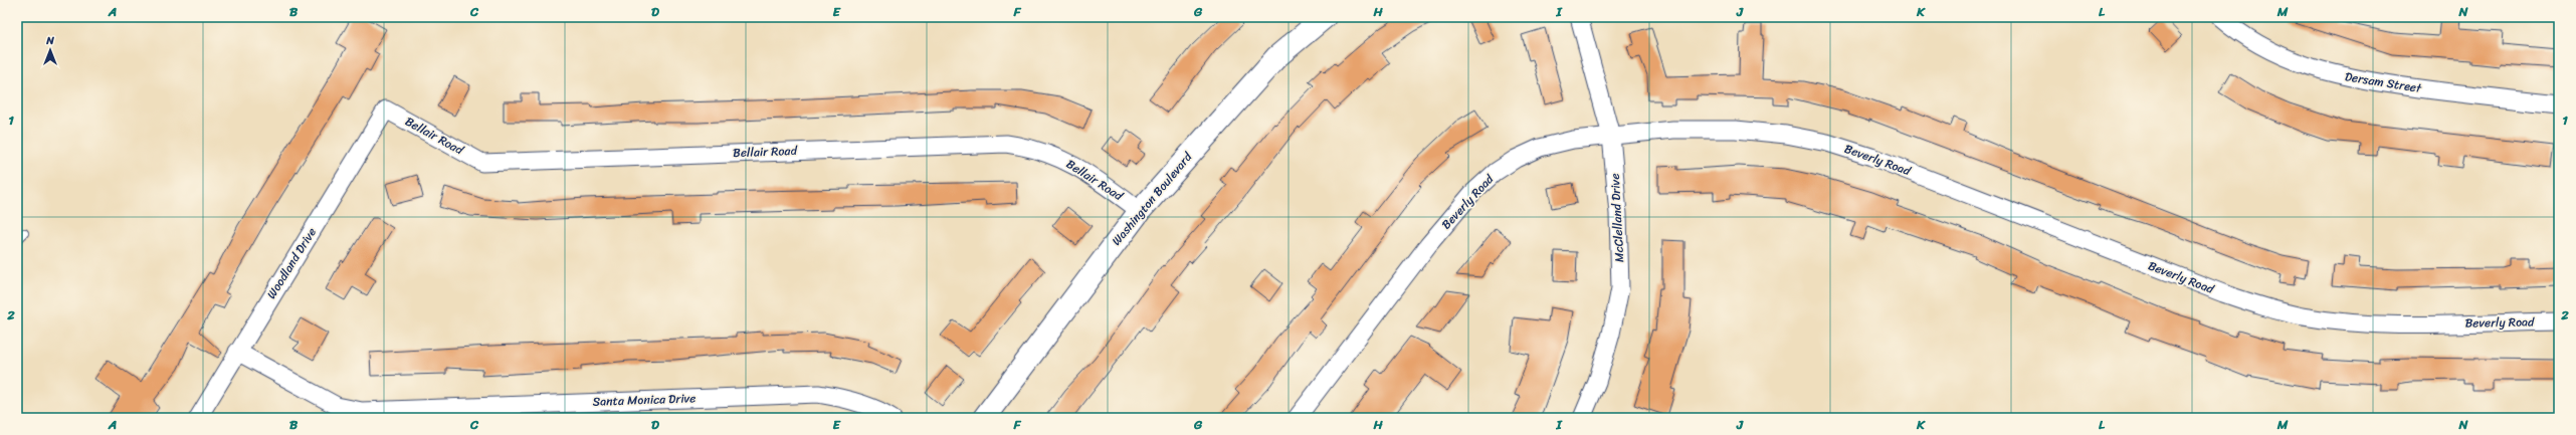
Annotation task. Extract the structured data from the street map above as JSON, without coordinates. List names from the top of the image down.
{
  "streets": {
    "street": [
      "Dersam Street",
      "Bellair Road",
      "Beverly Road",
      "Washington Boulevard",
      "McClelland Drive",
      "Woodland Drive",
      "Santa Monica Drive"
    ]
  },
  "crossings": [
    ["Bellair Road", "Washington Boulevard"],
    ["Bellair Road", "Woodland Drive"],
    ["Beverly Road", "McClelland Drive"],
    ["Woodland Drive", "Santa Monica Drive"]
  ],
  "north": "top",
  "grid": {
    "columns": [
      "A",
      "B",
      "C",
      "D",
      "E",
      "F",
      "G",
      "H",
      "I",
      "J",
      "K",
      "L",
      "M",
      "N"
    ],
    "rows": ["1", "2"]
  }
}
